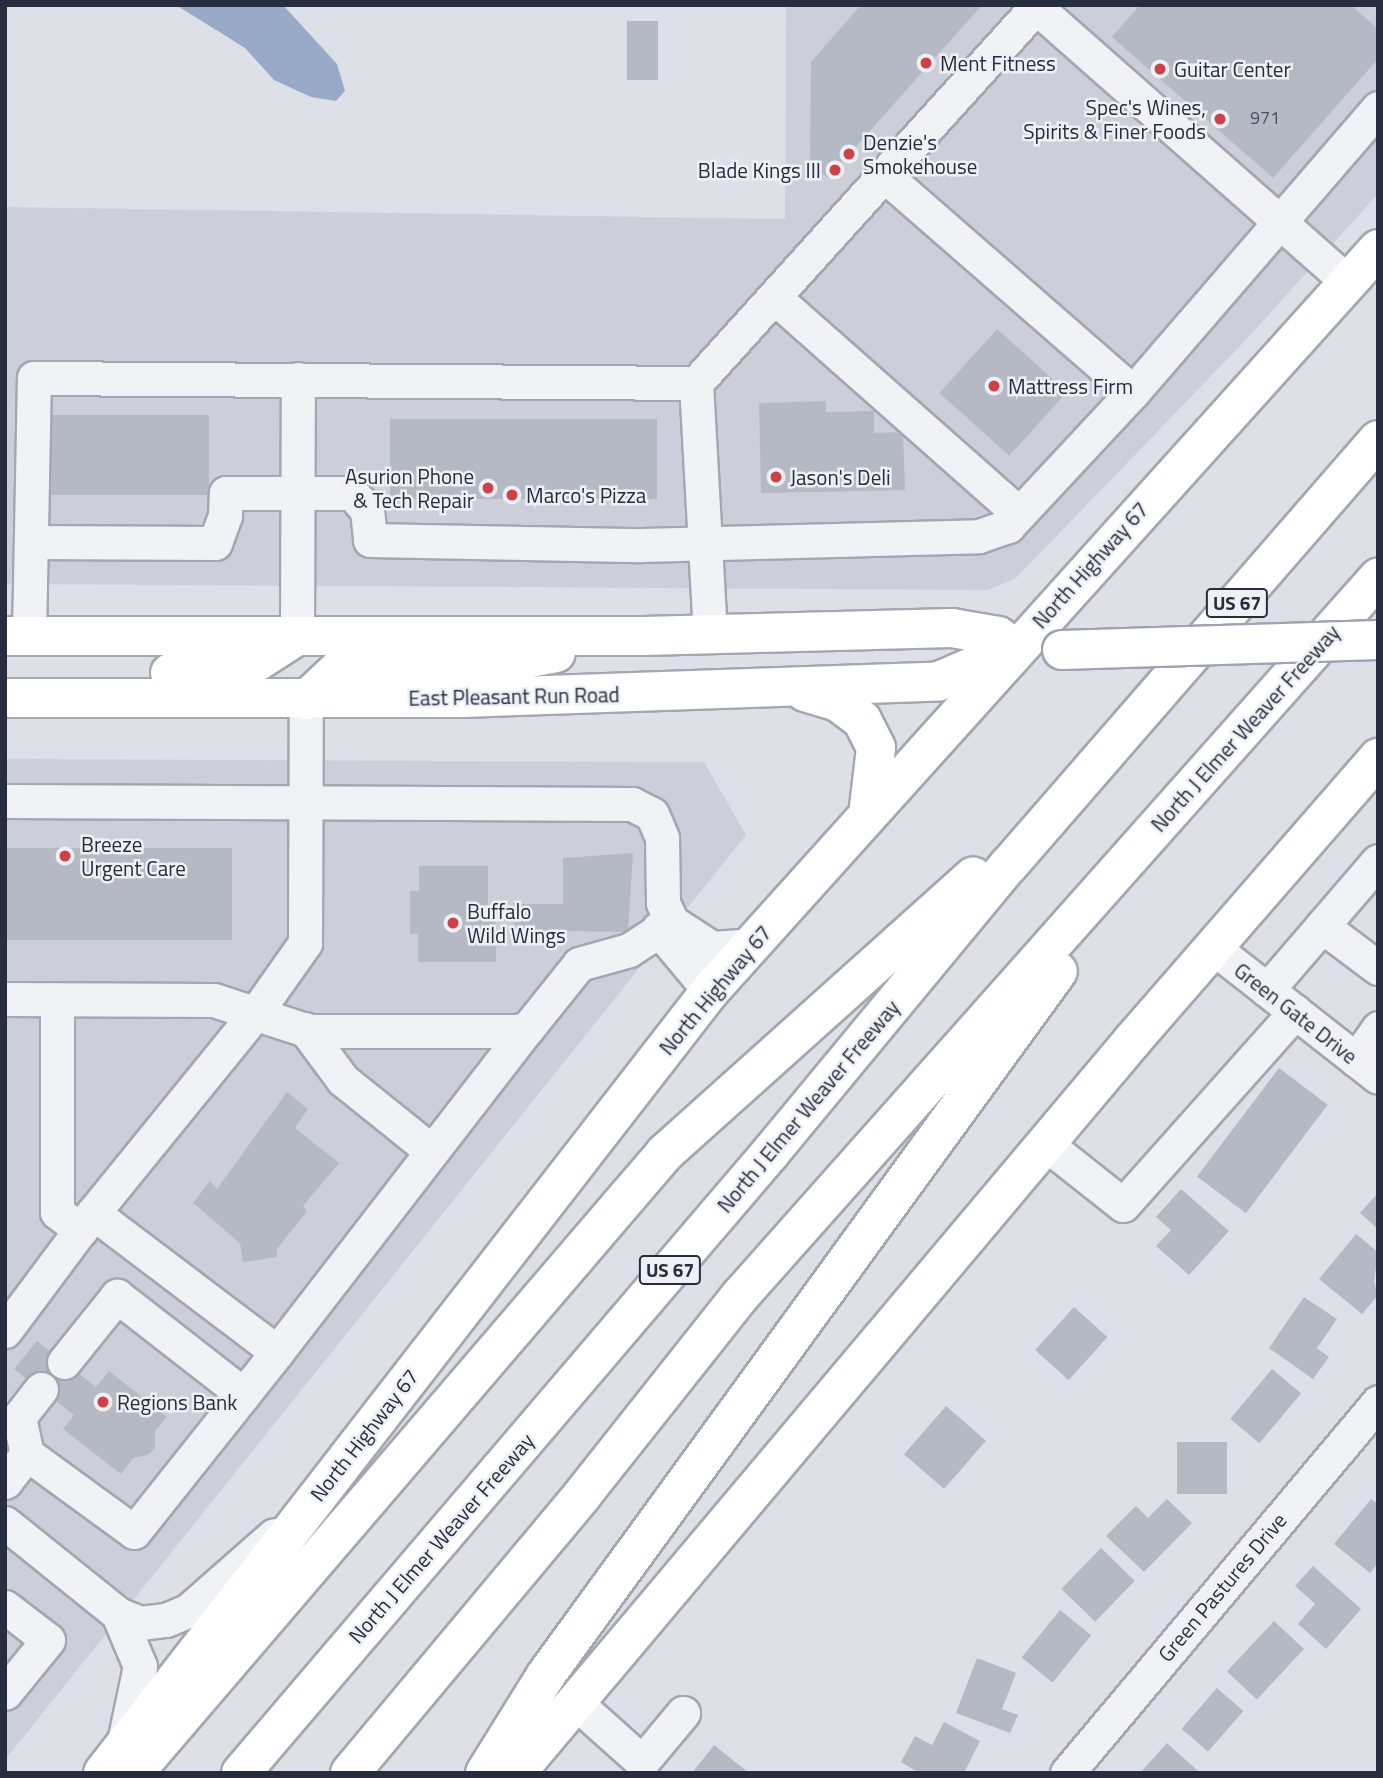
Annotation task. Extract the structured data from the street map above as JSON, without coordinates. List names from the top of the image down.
{
  "streets": {
    "main road": [
      "North Highway 67",
      "US 67",
      "East Pleasant Run Road",
      "North J Elmer Weaver Freeway"
    ],
    "street": ["Green Gate Drive", "Green Pastures Drive"]
  },
  "crossings": [
    ["North Highway 67", "East Pleasant Run Road"]
  ],
  "places": [
    "Ment Fitness",
    "Guitar Center",
    "Spec's Wines, Spirits & Finer Foods",
    "Denzie's Smokehouse",
    "Blade Kings III",
    "Mattress Firm",
    "Jason's Deli",
    "Asurion Phone & Tech Repair",
    "Marco's Pizza",
    "Breeze Urgent Care",
    "Buffalo Wild Wings",
    "Regions Bank"
  ],
  "house_numbers": ["971"]
}
